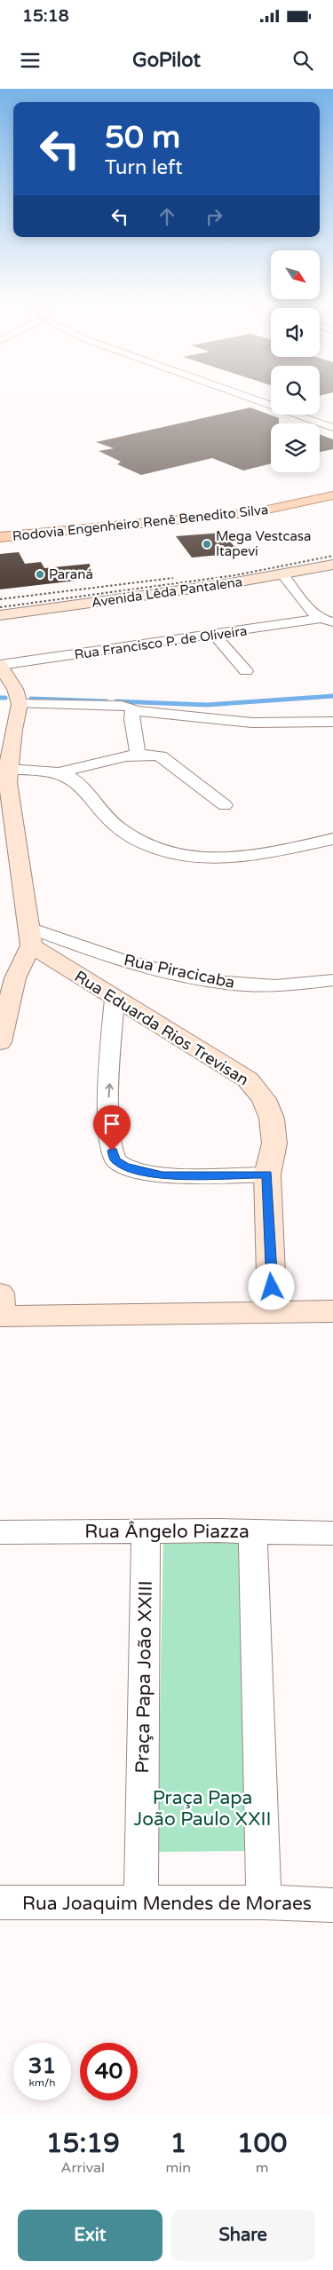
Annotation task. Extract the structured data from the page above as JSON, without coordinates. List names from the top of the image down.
{
  "streets": {
    "main road": ["Rodovia Engenheiro Renê Benedito Silva"],
    "street": [
      "Avenida Lêda Pantalena",
      "Rua Francisco P. de Oliveira",
      "Rua Piracicaba",
      "Rua Eduarda Rios Trevisan",
      "Rua Ângelo Piazza",
      "Praça Papa João XXIII",
      "Rua Joaquim Mendes de Moraes"
    ]
  },
  "crossings": [
    ["Rua Piracicaba", "Rua Eduarda Rios Trevisan"],
    ["Rua Ângelo Piazza", "Praça Papa João XXIII"],
    ["Praça Papa João XXIII", "Rua Joaquim Mendes de Moraes"]
  ],
  "parks": ["Praça Papa João Paulo XXII"],
  "places": ["Mega Vestcasa Itapevi", "Paraná"],
  "north": "bottom right",
  "page": {
    "status": "15:18",
    "header": "GoPilot",
    "turn": ["50 m", "Turn left"],
    "speed": "31 km/h",
    "limit": "40",
    "eta": [
      "15:19",
      "Arrival",
      "1",
      "min",
      "100",
      "m"
    ],
    "buttons": ["Exit", "Share"]
  }
}
